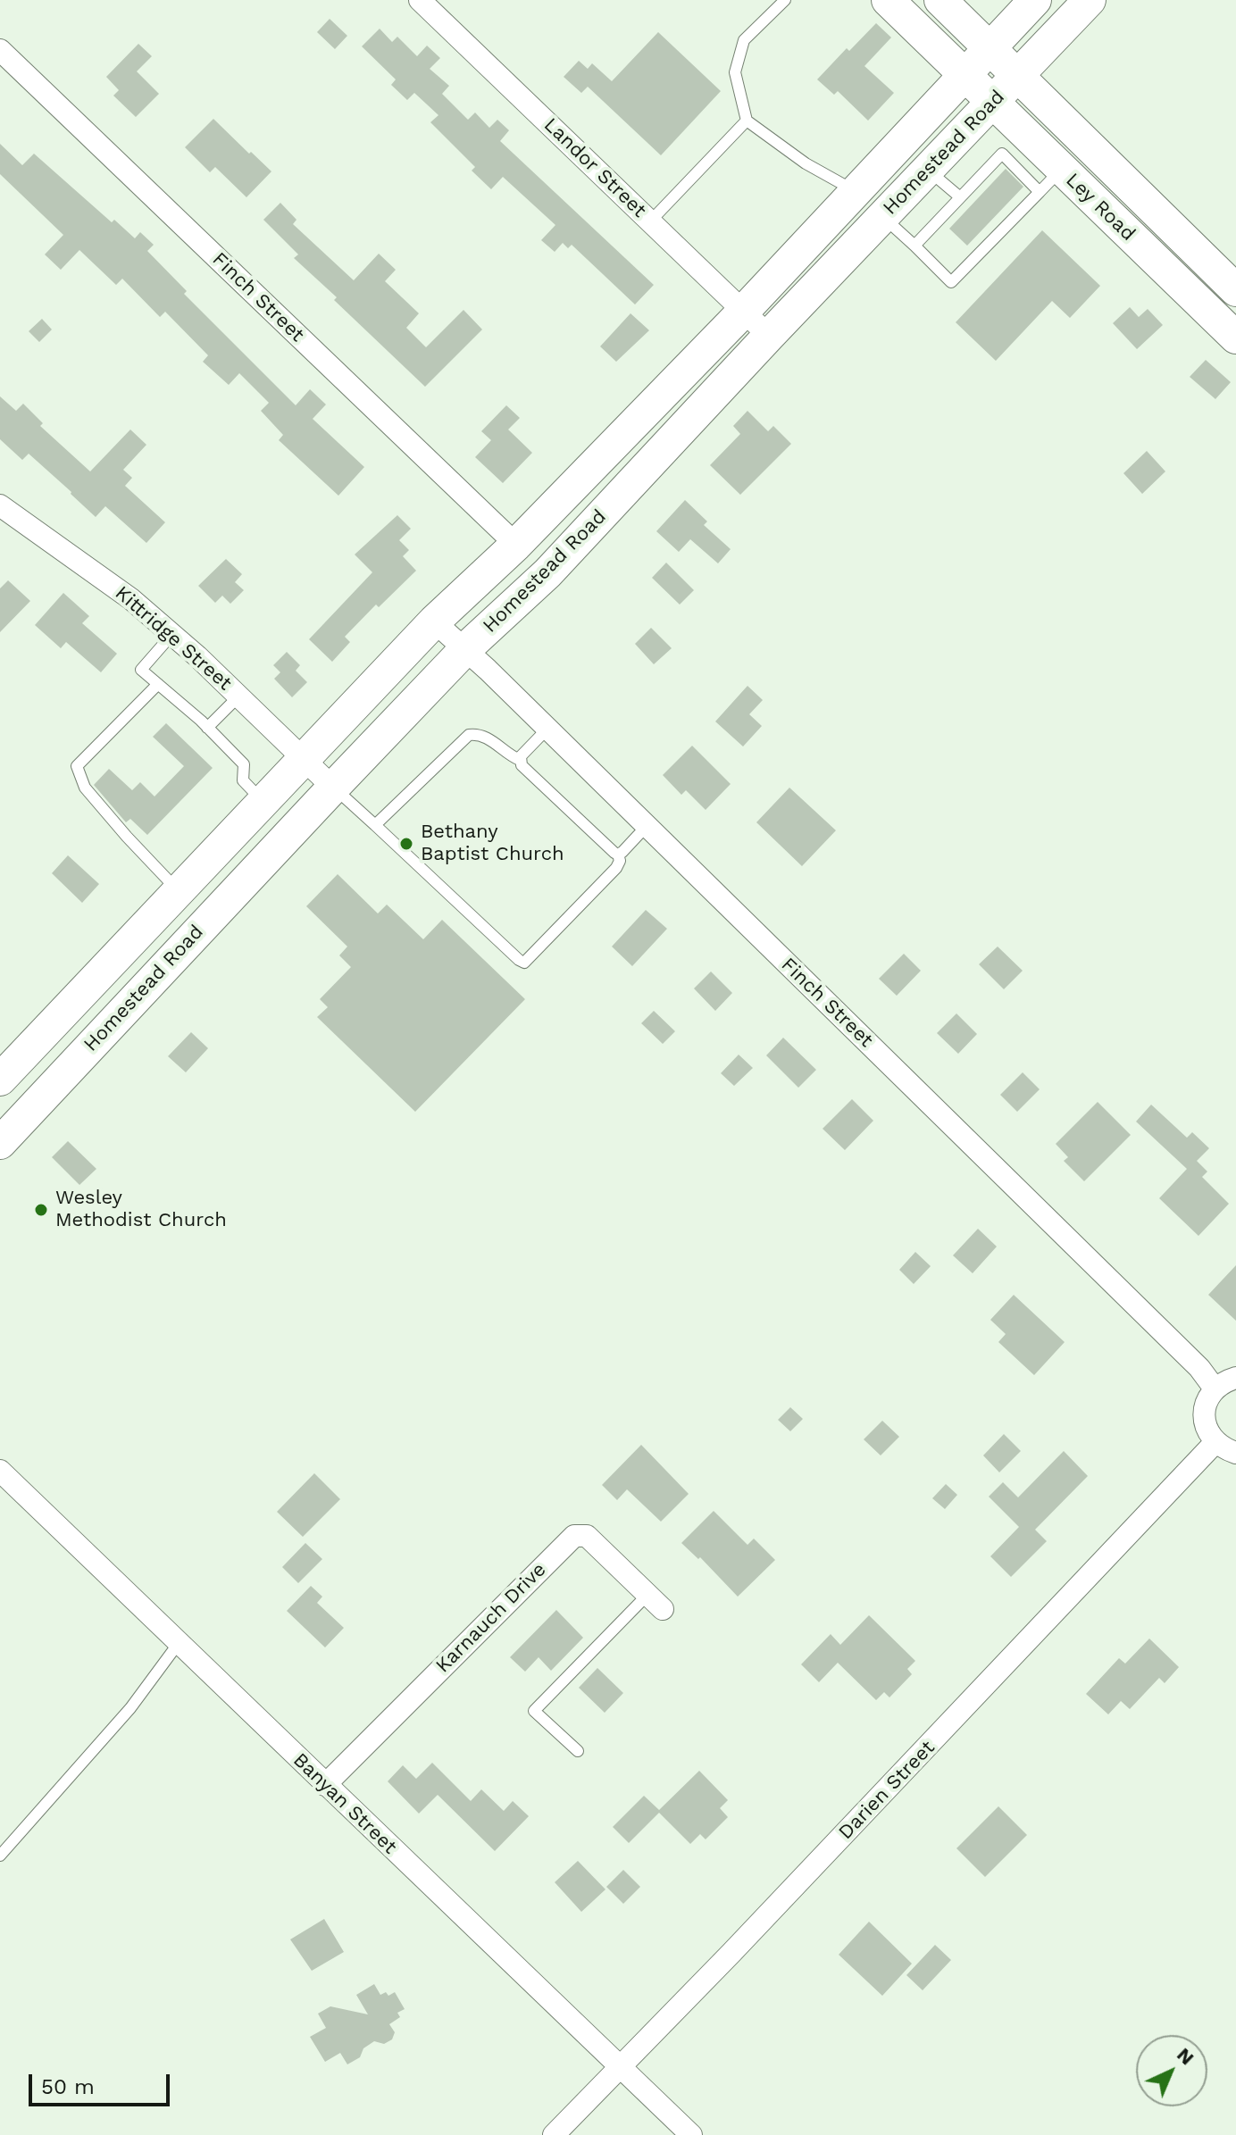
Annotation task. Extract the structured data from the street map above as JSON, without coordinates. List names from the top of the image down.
{
  "streets": {
    "main road": ["Homestead Road", "Ley Road"],
    "street": [
      "Landor Street",
      "Finch Street",
      "Kittridge Street",
      "Karnauch Drive",
      "Darien Street",
      "Banyan Street"
    ]
  },
  "crossings": [
    ["Homestead Road", "Landor Street"],
    ["Homestead Road", "Ley Road"],
    ["Homestead Road", "Finch Street"],
    ["Homestead Road", "Kittridge Street"],
    ["Karnauch Drive", "Banyan Street"],
    ["Darien Street", "Banyan Street"]
  ],
  "places": ["Bethany Baptist Church", "Wesley Methodist Church"],
  "scale_bar": "50 m",
  "north": "top right"
}
